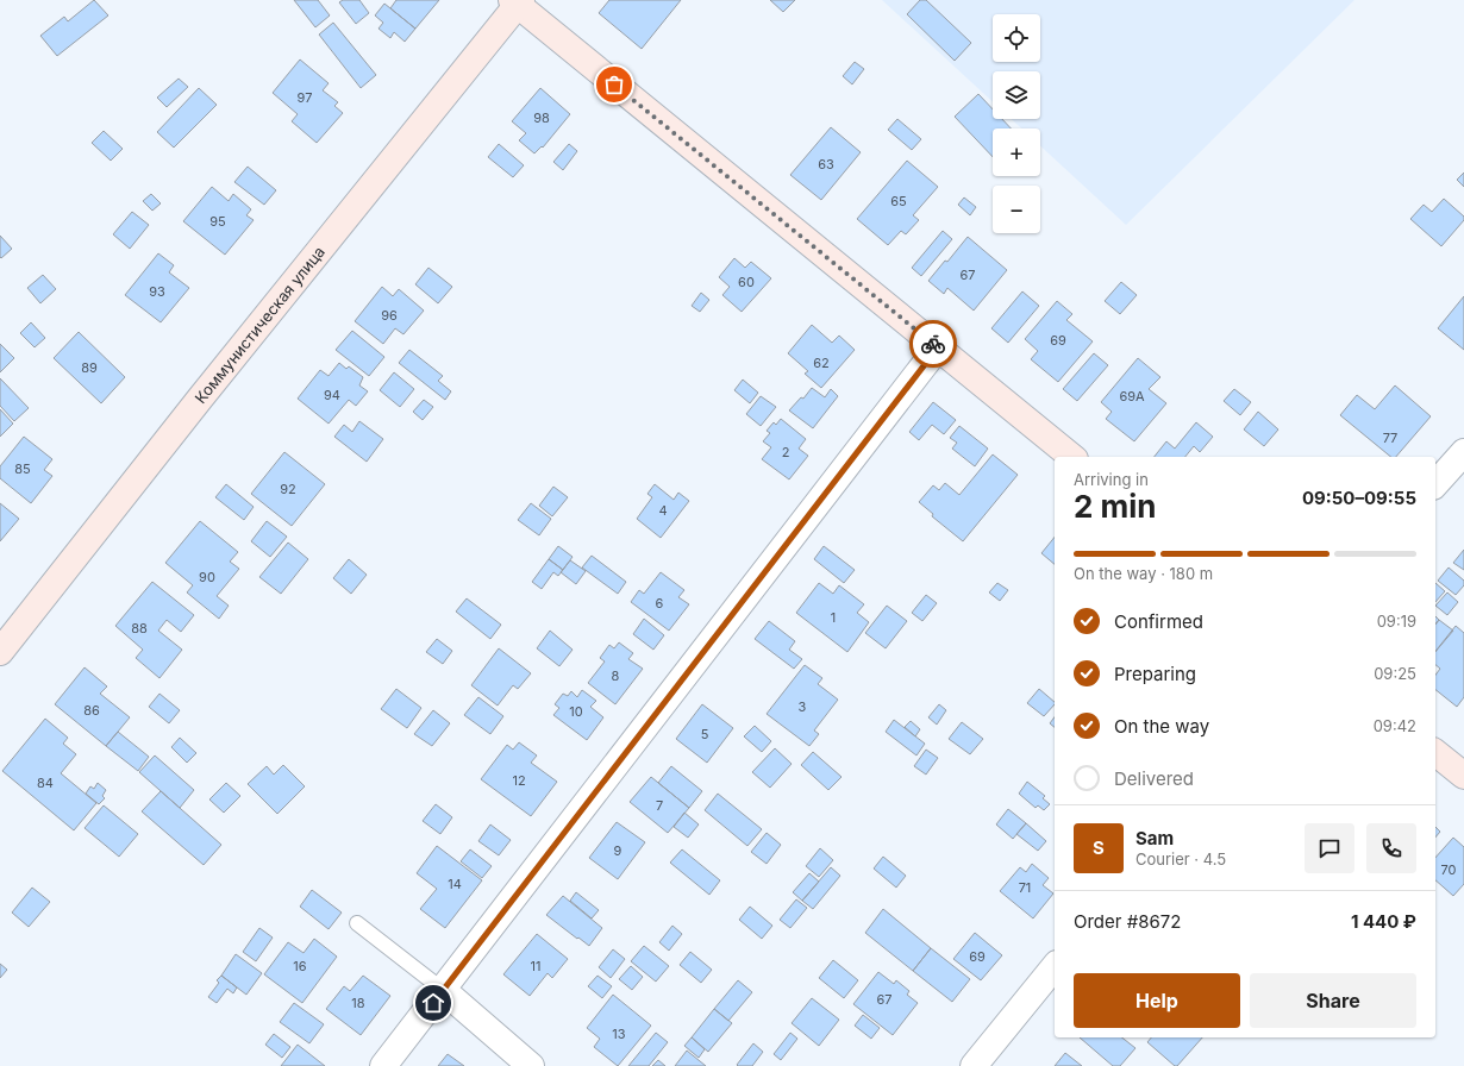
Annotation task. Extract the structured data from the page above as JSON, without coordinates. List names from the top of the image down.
{
  "streets": {
    "main road": ["Коммунистическая улица"]
  },
  "house_numbers": [
    "97",
    "98",
    "63",
    "65",
    "95",
    "67",
    "60",
    "93",
    "96",
    "69",
    "62",
    "89",
    "94",
    "69А",
    "77",
    "2",
    "85",
    "92",
    "4",
    "90",
    "6",
    "1",
    "88",
    "8",
    "3",
    "86",
    "10",
    "5",
    "12",
    "84",
    "7",
    "9",
    "70",
    "14",
    "71",
    "69",
    "16",
    "11",
    "67",
    "18",
    "13"
  ],
  "page": {
    "map_buttons": ["+", "−"],
    "heading": ["2 min", "Arriving in", "09:50–09:55"],
    "panel": [
      "Sam",
      "Courier · 4.5",
      "Order #8672",
      "1 440 ₽"
    ],
    "bar": "On the way · 180 m",
    "list": [
      ["Confirmed", "09:19"],
      ["Preparing", "09:25"],
      ["On the way", "09:42"],
      "Delivered"
    ],
    "round": "S",
    "buttons": ["Help", "Share"]
  }
}
